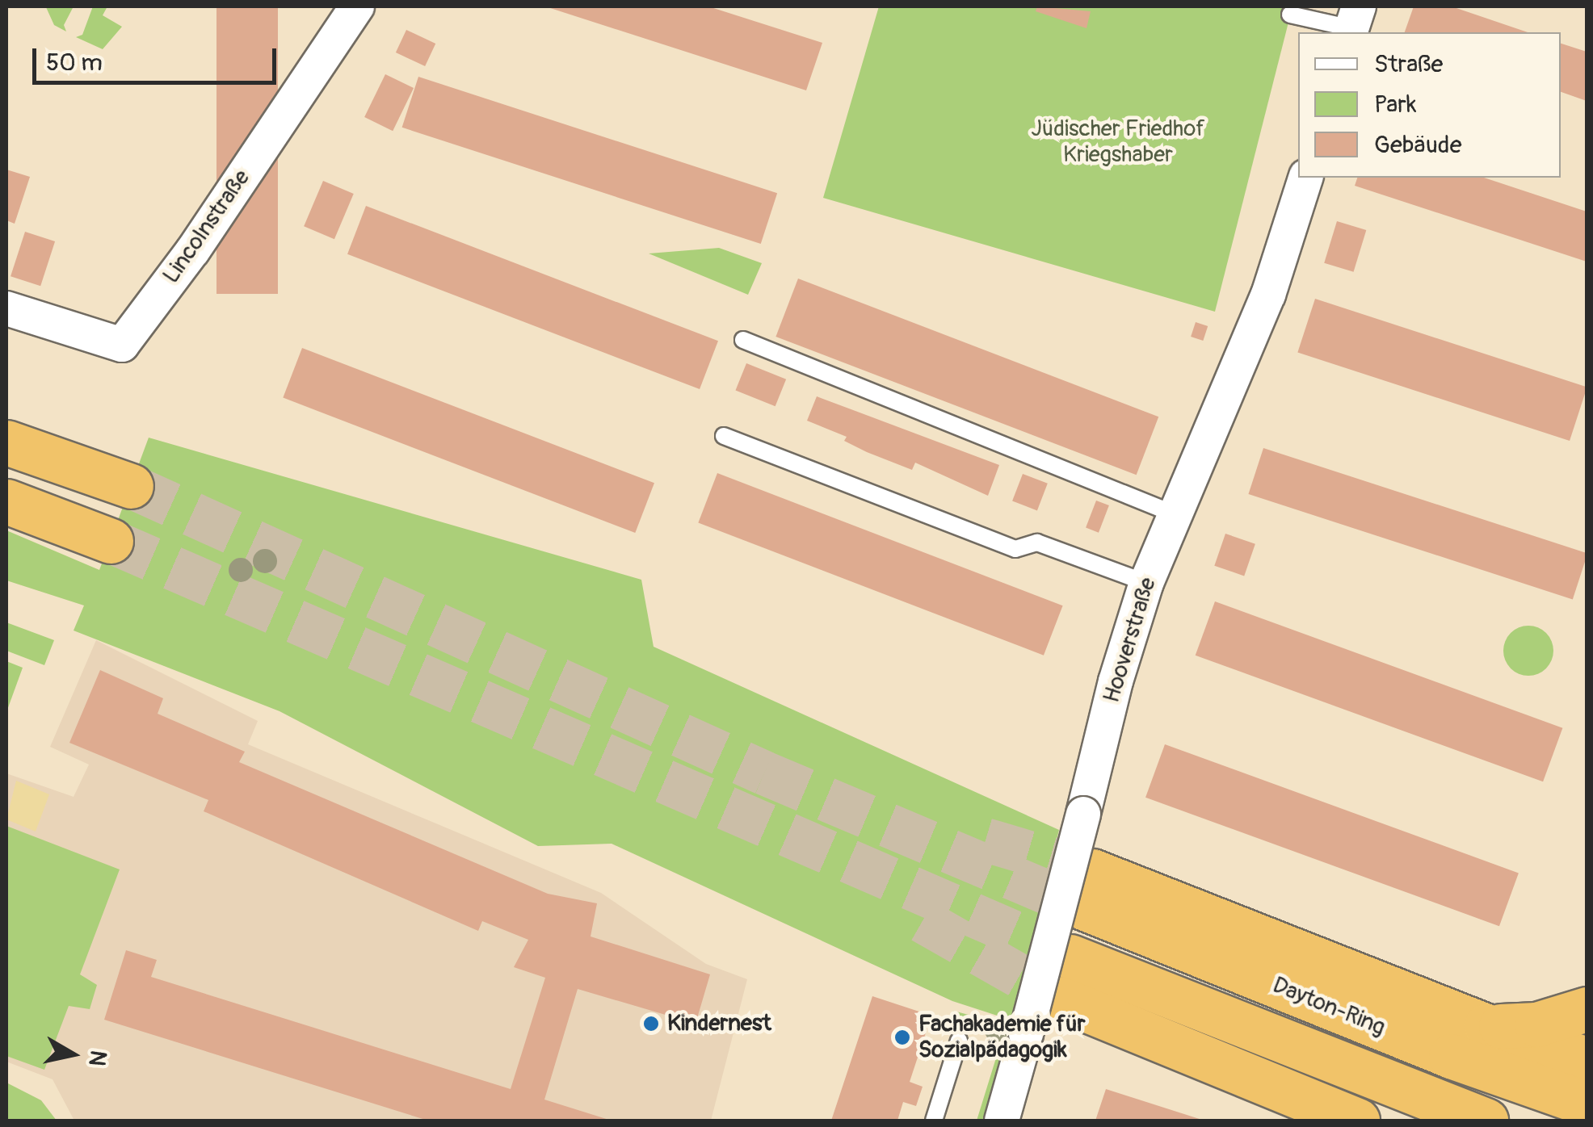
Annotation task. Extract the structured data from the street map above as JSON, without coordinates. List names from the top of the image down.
{
  "streets": {
    "highway": ["Dayton-Ring"],
    "street": ["Lincolnstraße", "Hooverstraße"]
  },
  "parks": ["Jüdischer Friedhof Kriegshaber"],
  "places": ["Kindernest", "Fachakademie für Sozialpädagogik"],
  "legend": ["Straße", "Park", "Gebäude"],
  "scale_bar": "50 m",
  "north": "right"
}
